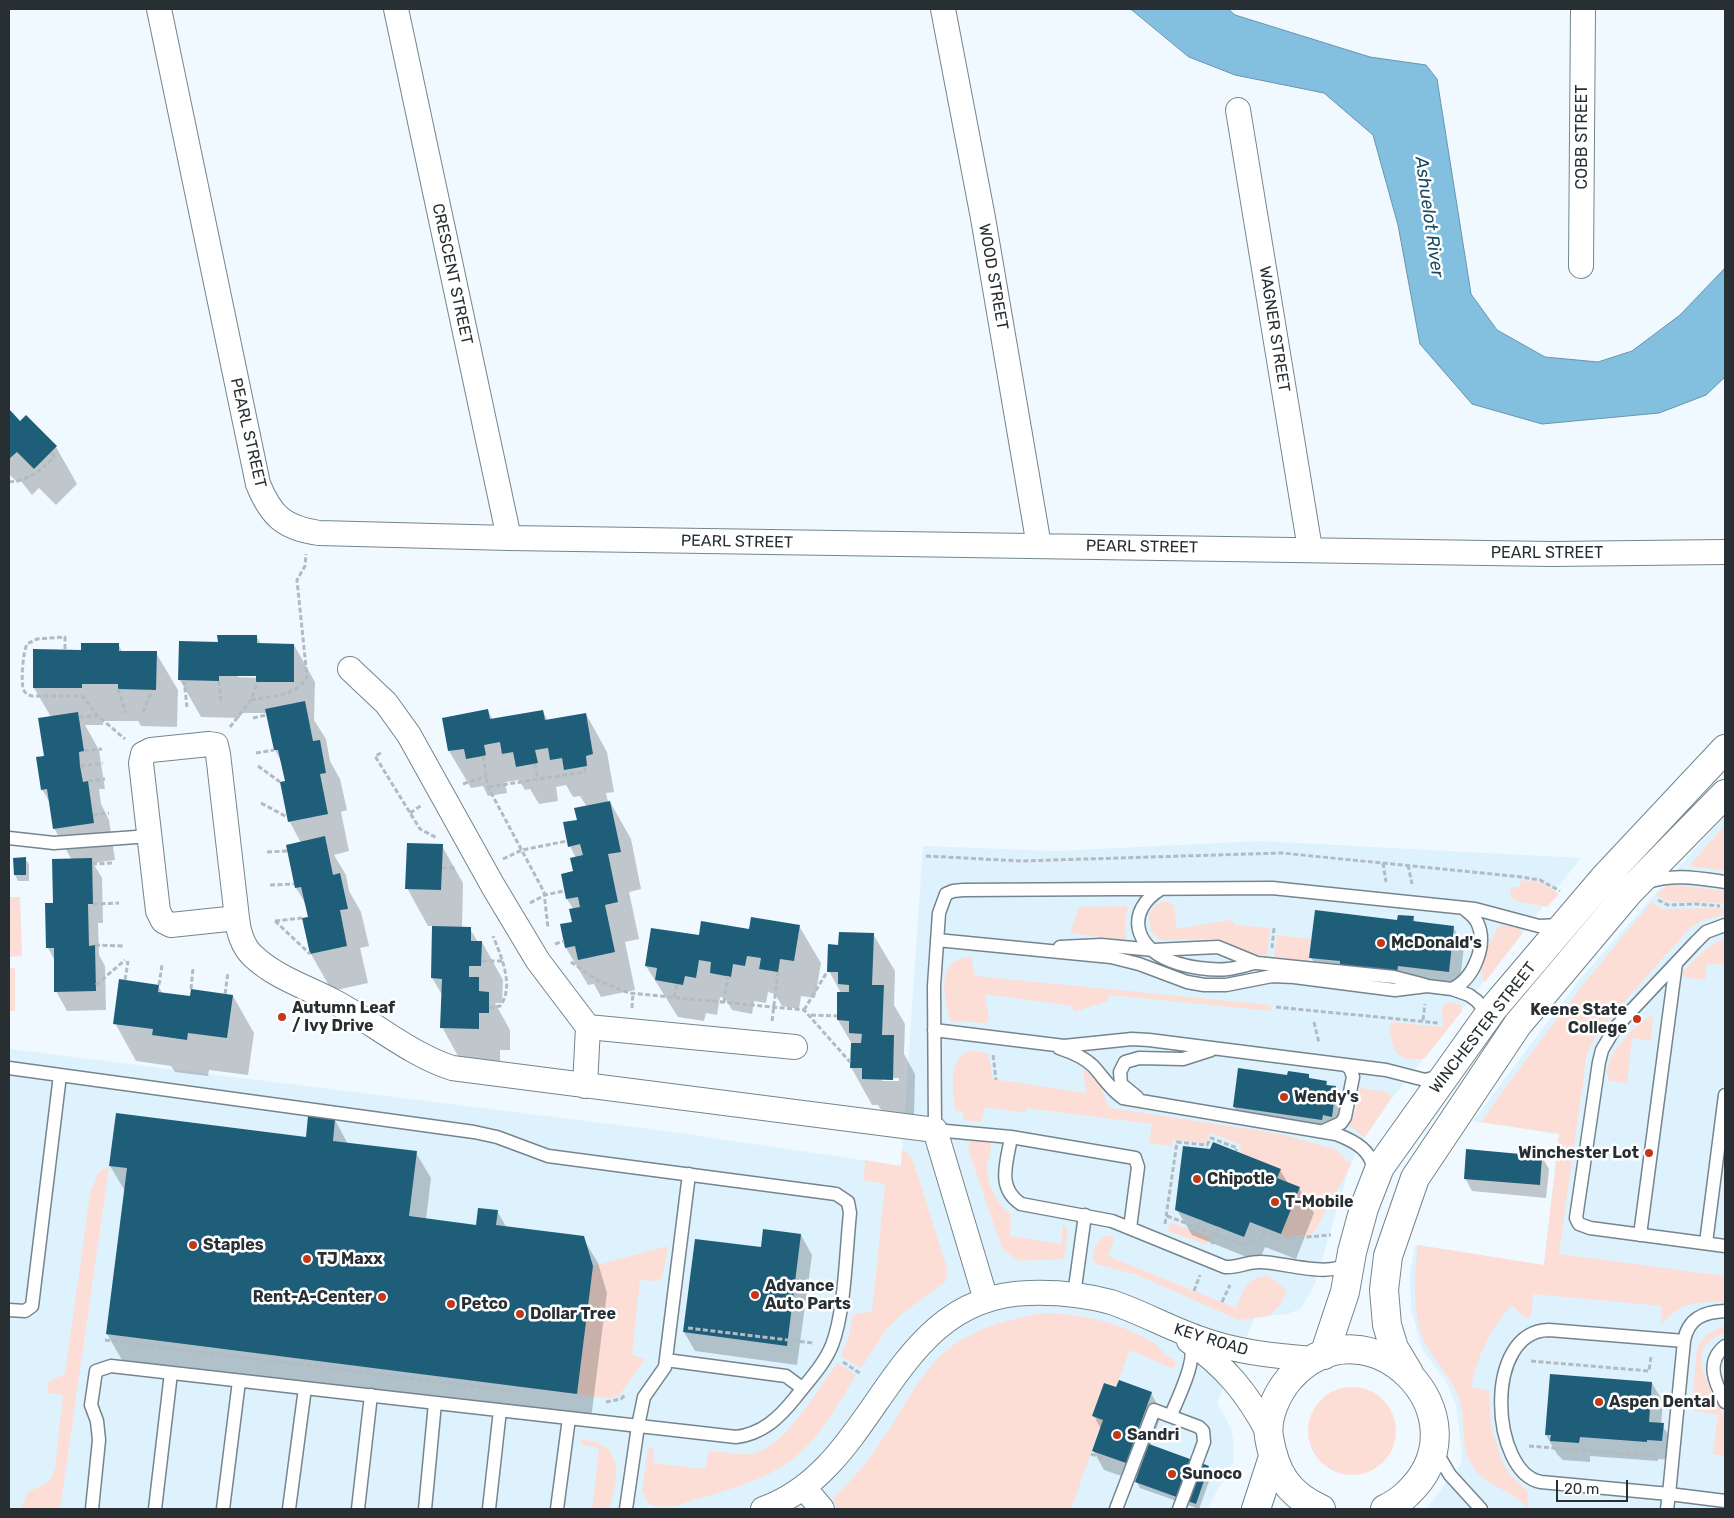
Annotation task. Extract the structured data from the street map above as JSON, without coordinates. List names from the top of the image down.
{
  "streets": {
    "street": [
      "COBB STREET",
      "CRESCENT STREET",
      "WOOD STREET",
      "WAGNER STREET",
      "PEARL STREET",
      "WINCHESTER STREET",
      "KEY ROAD"
    ]
  },
  "crossings": [
    ["CRESCENT STREET", "PEARL STREET"],
    ["WOOD STREET", "PEARL STREET"],
    ["WAGNER STREET", "PEARL STREET"],
    ["WINCHESTER STREET", "KEY ROAD"]
  ],
  "water": ["Ashuelot River"],
  "places": [
    "McDonald's",
    "Autumn Leaf / Ivy Drive",
    "Keene State College",
    "Wendy's",
    "Winchester Lot",
    "Chipotle",
    "T-Mobile",
    "Staples",
    "TJ Maxx",
    "Advance Auto Parts",
    "Rent-A-Center",
    "Petco",
    "Dollar Tree",
    "Aspen Dental",
    "Sandri",
    "Sunoco"
  ],
  "scale_bar": "20 m"
}
